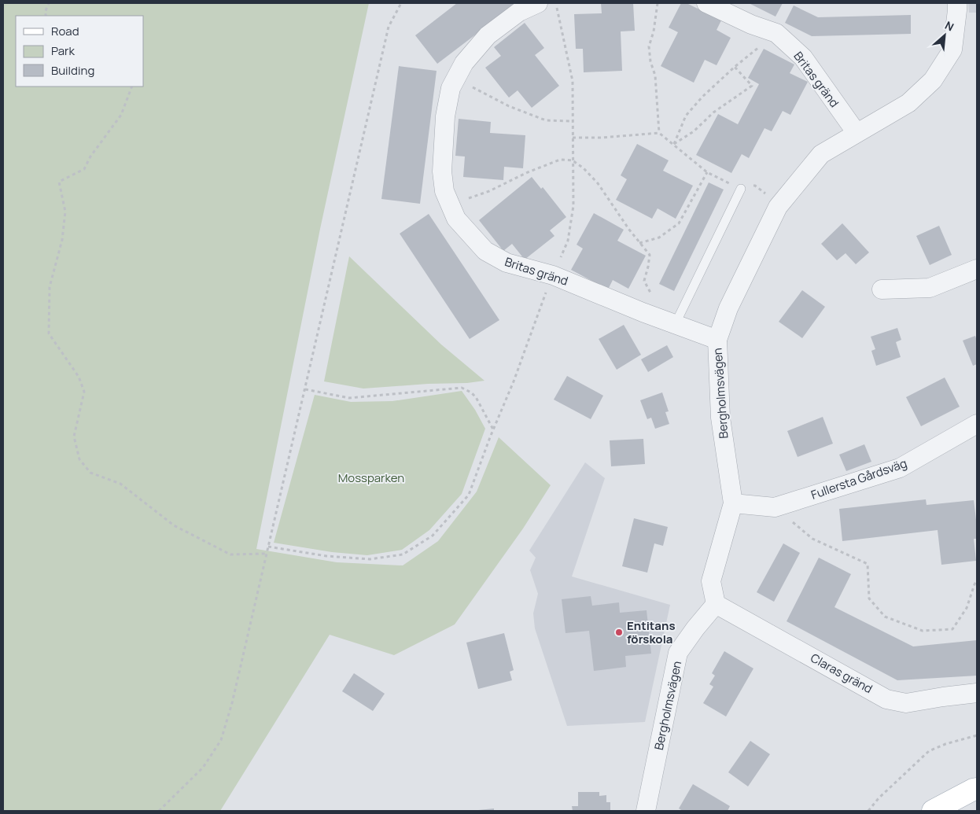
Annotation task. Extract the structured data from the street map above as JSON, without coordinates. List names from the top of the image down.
{
  "streets": {
    "street": [
      "Britas gränd",
      "Bergholmsvägen",
      "Fullersta Gårdsväg",
      "Claras gränd"
    ]
  },
  "crossings": [
    ["Britas gränd", "Bergholmsvägen"],
    ["Bergholmsvägen", "Fullersta Gårdsväg"],
    ["Bergholmsvägen", "Claras gränd"]
  ],
  "parks": ["Mossparken"],
  "places": ["Entitans förskola"],
  "legend": ["Road", "Park", "Building"],
  "north": "top right"
}
